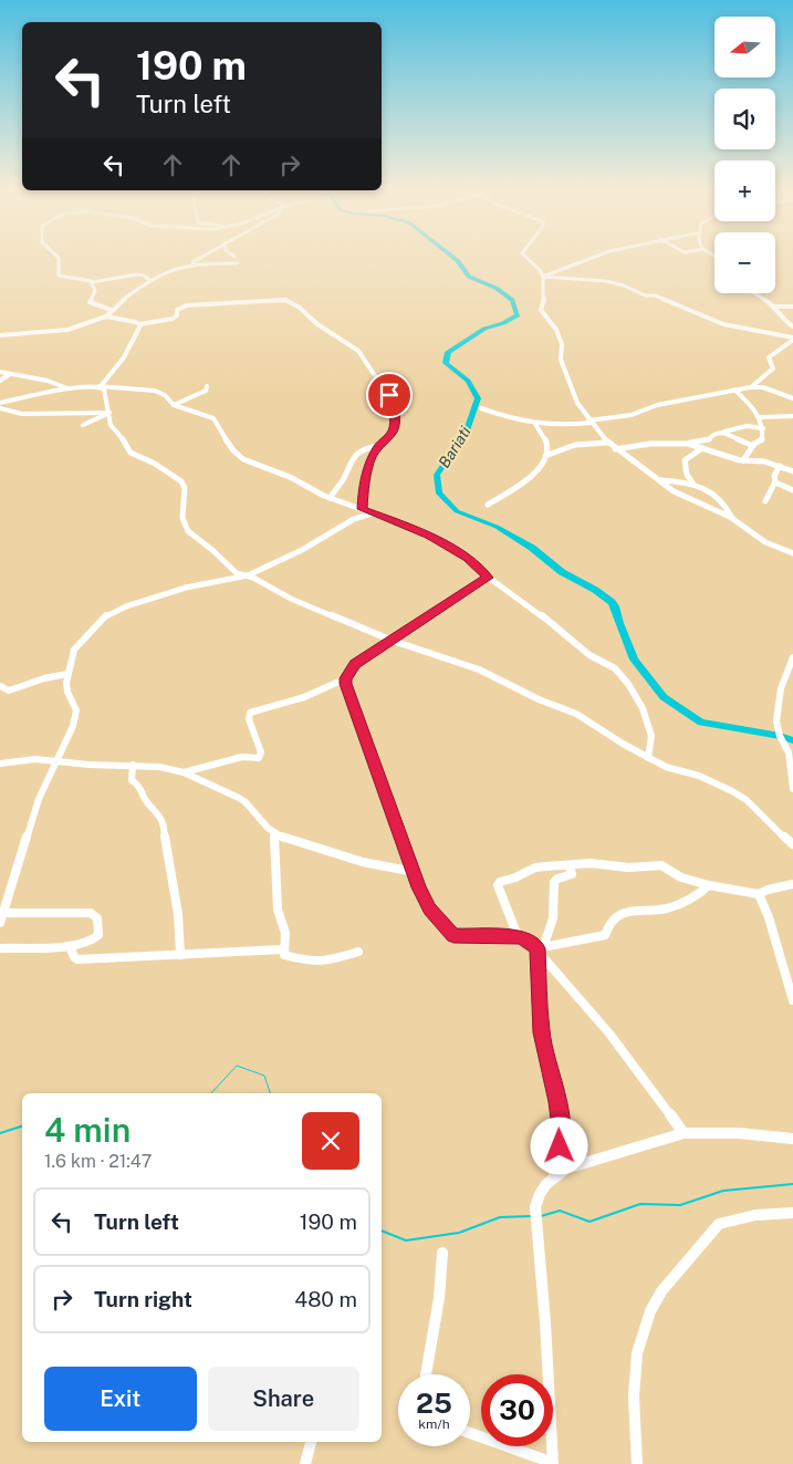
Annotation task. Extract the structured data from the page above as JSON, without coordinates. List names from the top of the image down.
{
  "water": ["Bariati"],
  "north": "left",
  "page": {
    "map_buttons": ["+", "−"],
    "turn": ["190 m", "Turn left"],
    "heading": ["4 min", "1.6 km · 21:47"],
    "list": [
      {
        "name": "Turn left",
        "value": "190 m"
      },
      {
        "name": "Turn right",
        "value": "480 m"
      }
    ],
    "buttons": ["Exit", "Share"],
    "speed": "25 km/h",
    "limit": "30"
  }
}
